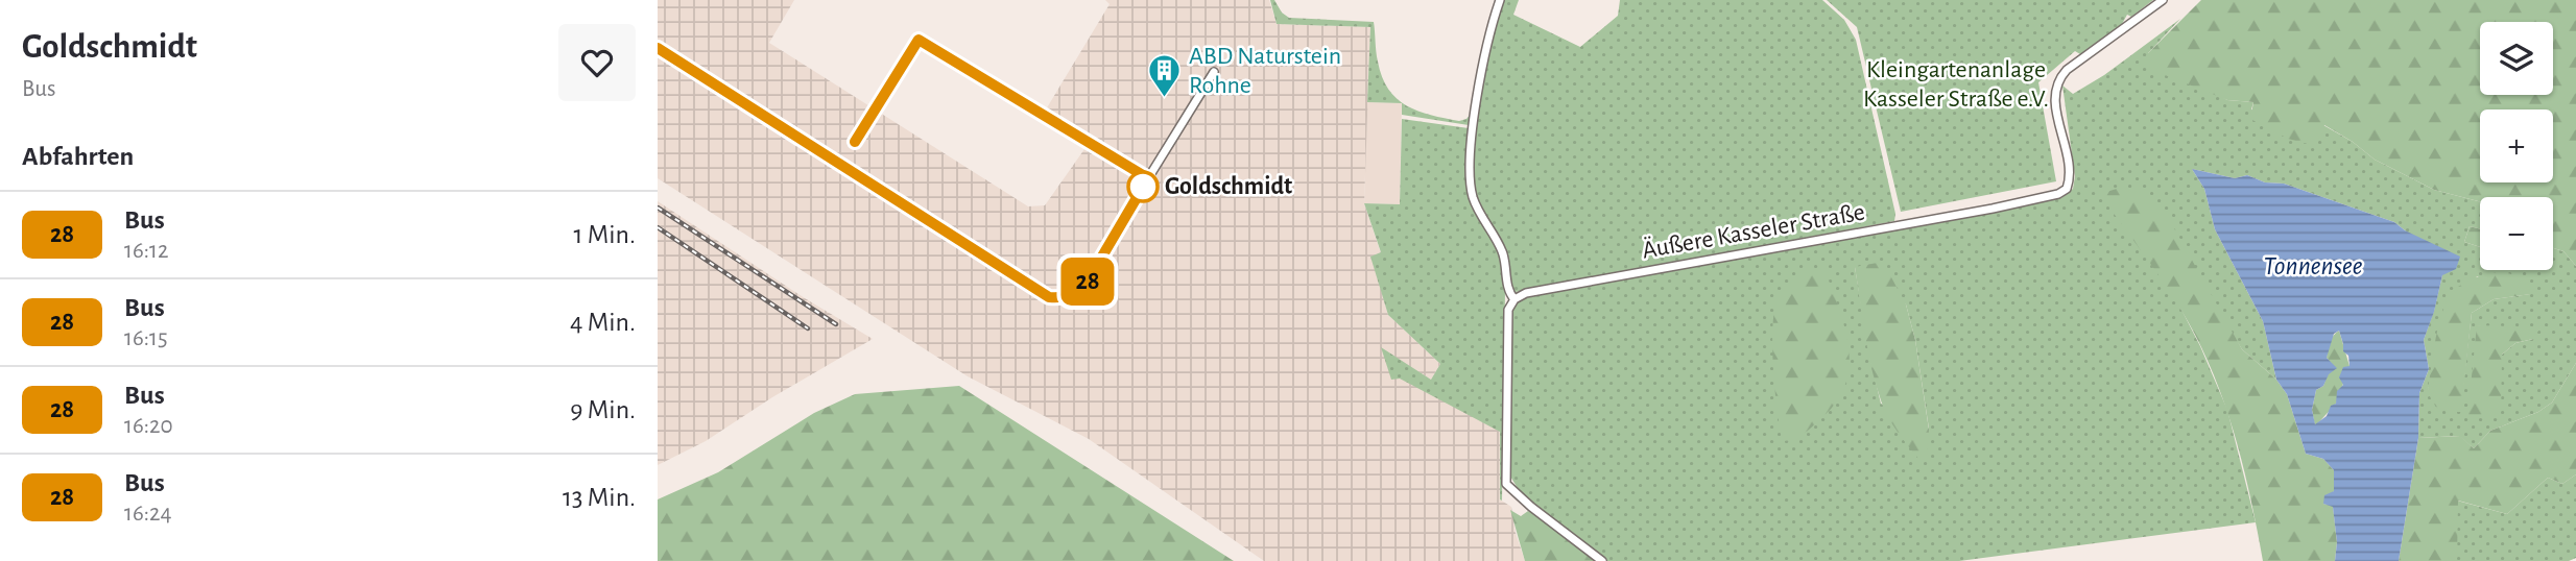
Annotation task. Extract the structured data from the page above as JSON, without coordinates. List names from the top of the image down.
{
  "streets": {
    "street": ["Äußere Kasseler Straße"]
  },
  "water": ["Tonnensee"],
  "parks": ["Kleingartenanlage Kasseler Straße e.V."],
  "places": {
    "building": ["ABD Naturstein Rohne"],
    "other": ["Goldschmidt"]
  },
  "lines": ["bus line 28"],
  "page": {
    "heading": [
      ["Goldschmidt", "Bus"],
      "Abfahrten"
    ],
    "on_map": "28",
    "map_buttons": ["+", "−"],
    "list": [
      {
        "mark": "28",
        "name": "Bus",
        "note": "16:12",
        "value": "1 Min."
      },
      {
        "mark": "28",
        "name": "Bus",
        "note": "16:15",
        "value": "4 Min."
      },
      {
        "mark": "28",
        "name": "Bus",
        "note": "16:20",
        "value": "9 Min."
      },
      {
        "mark": "28",
        "name": "Bus",
        "note": "16:24",
        "value": "13 Min."
      }
    ]
  }
}
